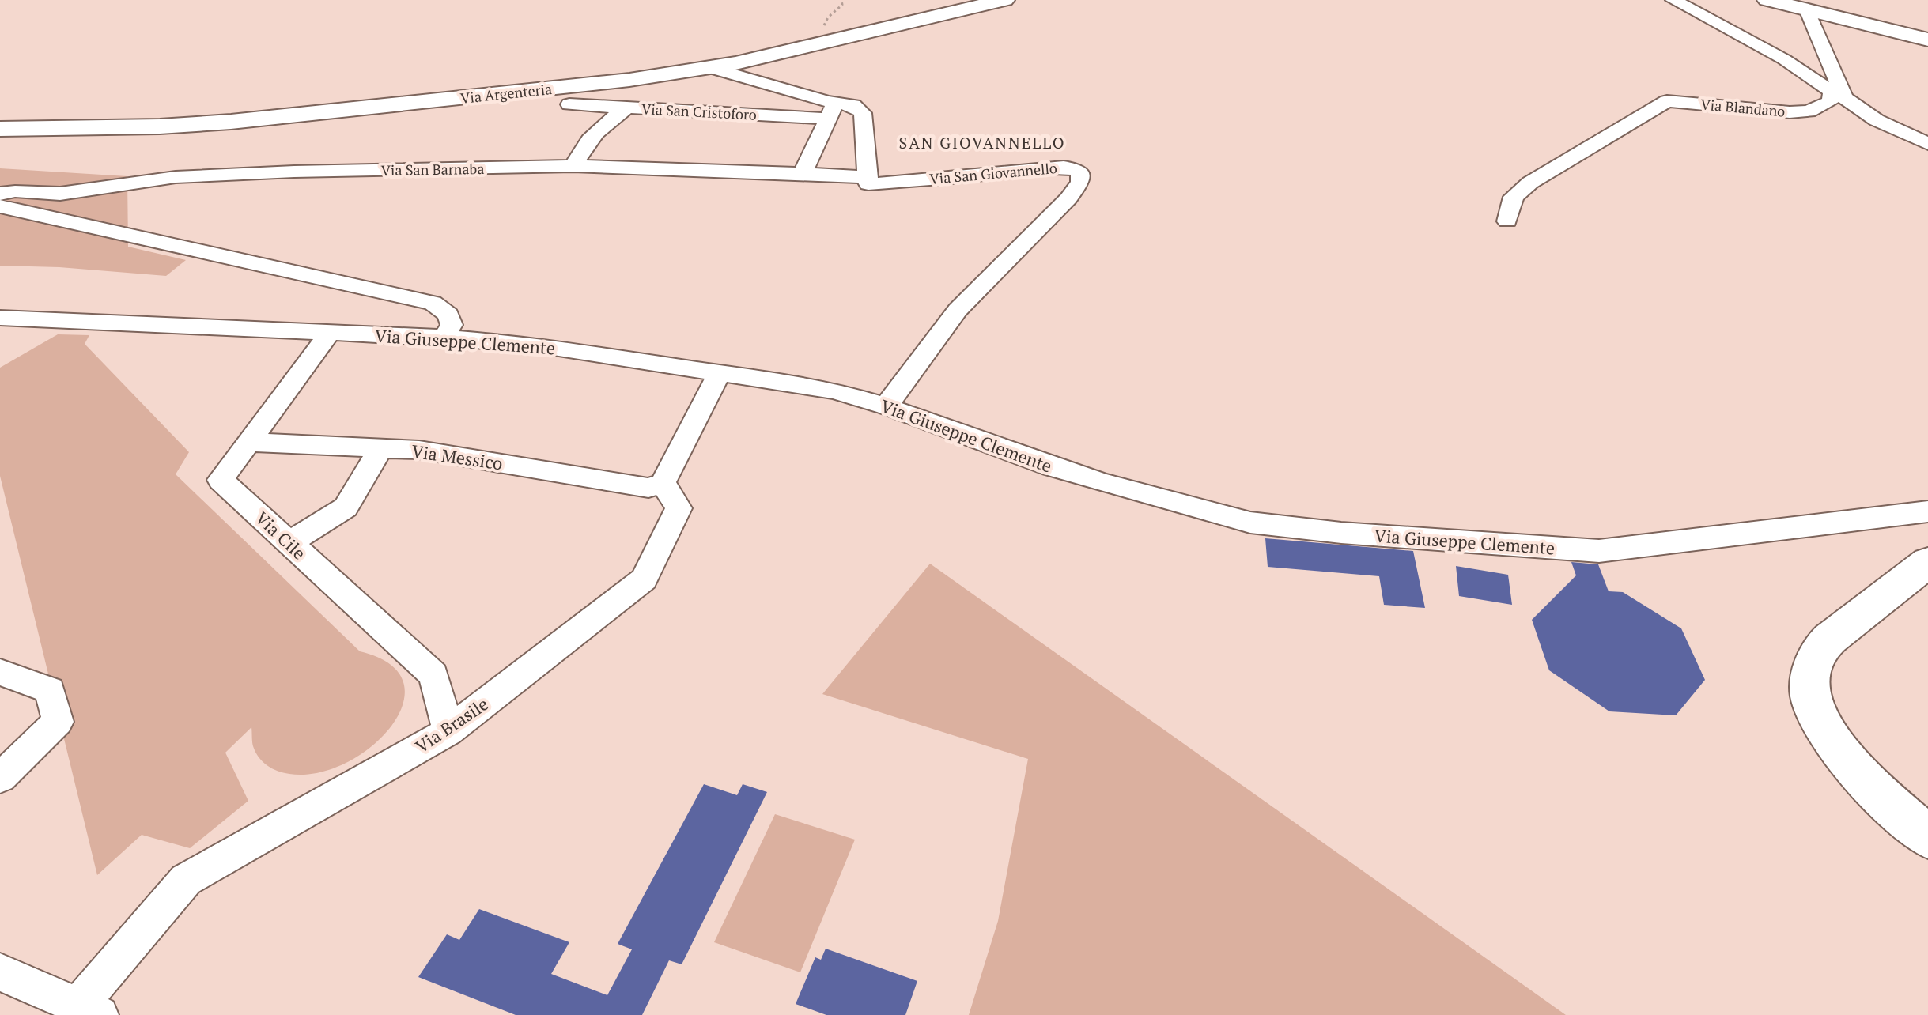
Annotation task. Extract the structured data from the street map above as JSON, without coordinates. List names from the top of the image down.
{
  "streets": {
    "main road": ["Via Argenteria"],
    "street": [
      "Via Blandano",
      "Via San Cristoforo",
      "Via San Barnaba",
      "Via San Giovannello",
      "Via Giuseppe Clemente",
      "Via Messico",
      "Via Cile",
      "Via Brasile"
    ]
  },
  "crossings": [
    ["Via San Barnaba", "Via San Giovannello"],
    ["Via San Giovannello", "Via Giuseppe Clemente"],
    ["Via Giuseppe Clemente", "Via Cile"],
    ["Via Messico", "Via Cile"],
    ["Via Messico", "Via Brasile"],
    ["Via Cile", "Via Brasile"]
  ],
  "districts": ["SAN GIOVANNELLO"]
}
